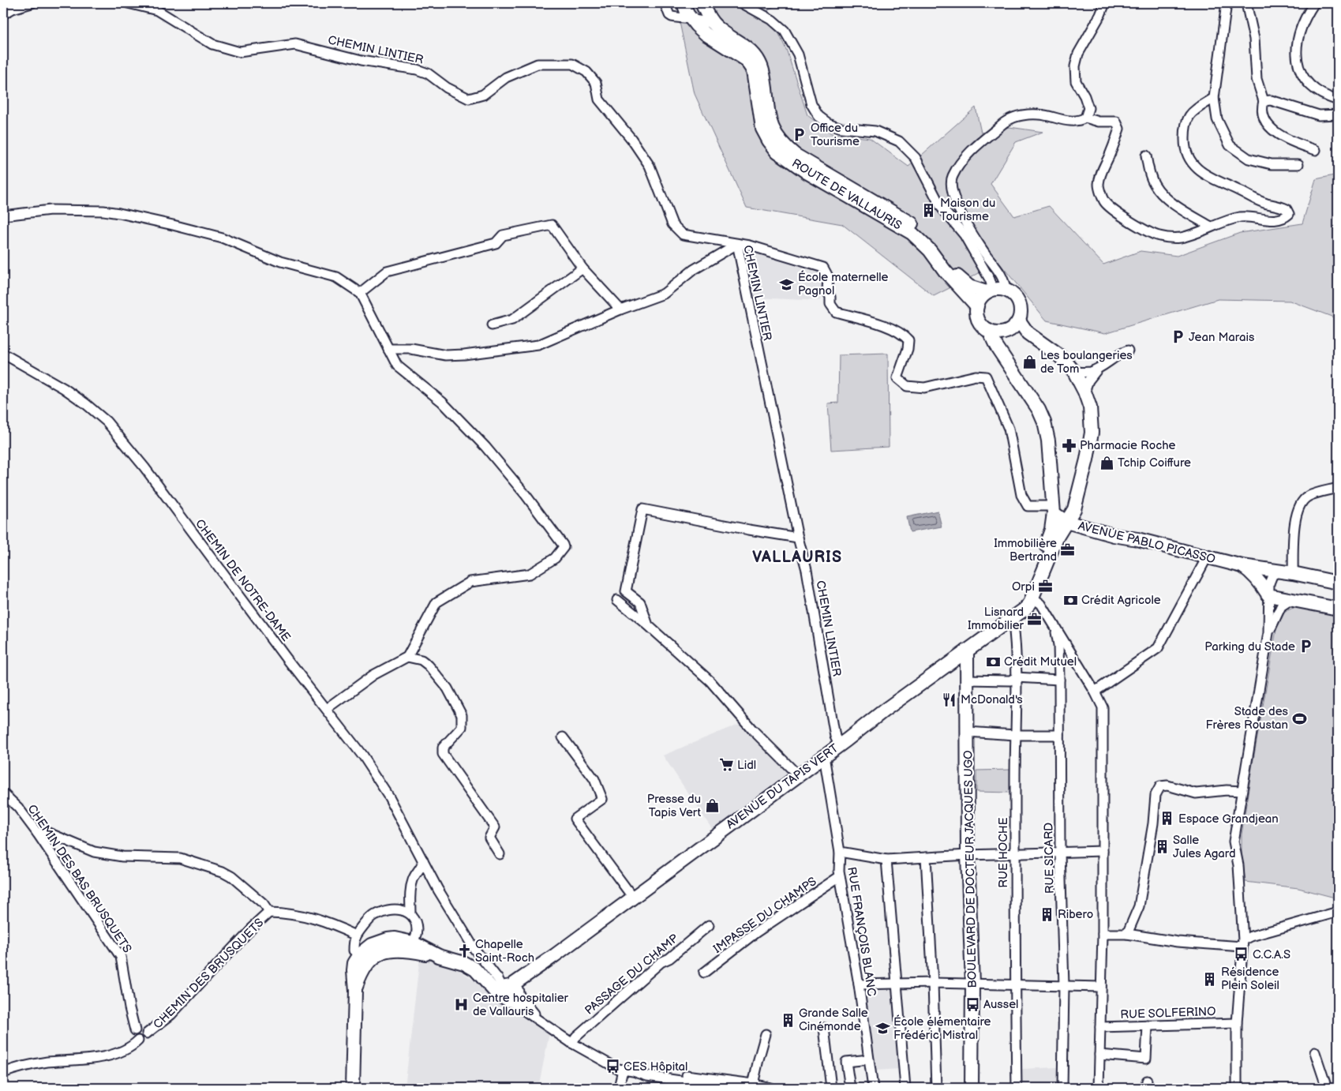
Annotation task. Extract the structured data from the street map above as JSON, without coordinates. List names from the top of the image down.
{
  "streets": {
    "main road": [
      "ROUTE DE VALLAURIS",
      "AVENUE PABLO PICASSO",
      "AVENUE DU TAPIS VERT",
      "BOULEVARD DE DOCTEUR JACQUES UGO"
    ],
    "street": [
      "CHEMIN LINTIER",
      "CHEMIN DE NOTRE-DAME",
      "RUE HOCHE",
      "RUE SICARD",
      "CHEMIN DES BAS BRUSQUETS",
      "IMPASSE DU CHAMPS",
      "RUE FRANÇOIS BLANC",
      "CHEMIN DES BRUSQUETS",
      "PASSAGE DU CHAMP",
      "RUE SOLFERINO"
    ]
  },
  "crossings": [
    ["CHEMIN LINTIER", "AVENUE DU TAPIS VERT"],
    ["CHEMIN DE NOTRE-DAME", "AVENUE DU TAPIS VERT"],
    ["AVENUE DU TAPIS VERT", "RUE HOCHE"],
    ["AVENUE DU TAPIS VERT", "BOULEVARD DE DOCTEUR JACQUES UGO"],
    ["AVENUE DU TAPIS VERT", "RUE FRANÇOIS BLANC"],
    ["CHEMIN DES BAS BRUSQUETS", "CHEMIN DES BRUSQUETS"],
    ["IMPASSE DU CHAMPS", "RUE FRANÇOIS BLANC"]
  ],
  "districts": ["VALLAURIS"],
  "places": {
    "parking": ["Office du Tourisme", "Jean Marais", "Parking du Stade"],
    "building": [
      "Maison du Tourisme",
      "Espace Grandjean",
      "Salle Jules Agard",
      "Ribero",
      "Résidence Plein Soleil",
      "Grande Salle Cinémonde"
    ],
    "school or university": ["École maternelle Pagnol", "École élémentaire Frédéric Mistral"],
    "shop": ["Les boulangeries de Tom", "Tchip Coiffure", "Presse du Tapis Vert"],
    "pharmacy": ["Pharmacie Roche"],
    "office": ["Immobilière Bertrand", "Orpi", "Lisnard Immobilier"],
    "bank": ["Crédit Agricole", "Crédit Mutuel"],
    "restaurant": ["McDonald's"],
    "sports": ["Stade des Frères Roustan"],
    "supermarket": ["Lidl"],
    "church": ["Chapelle Saint-Roch"],
    "bus stop": ["C.C.A.S", "Aussel", "CES Hôpital"],
    "hospital": ["Centre hospitalier de Vallauris"]
  }
}
